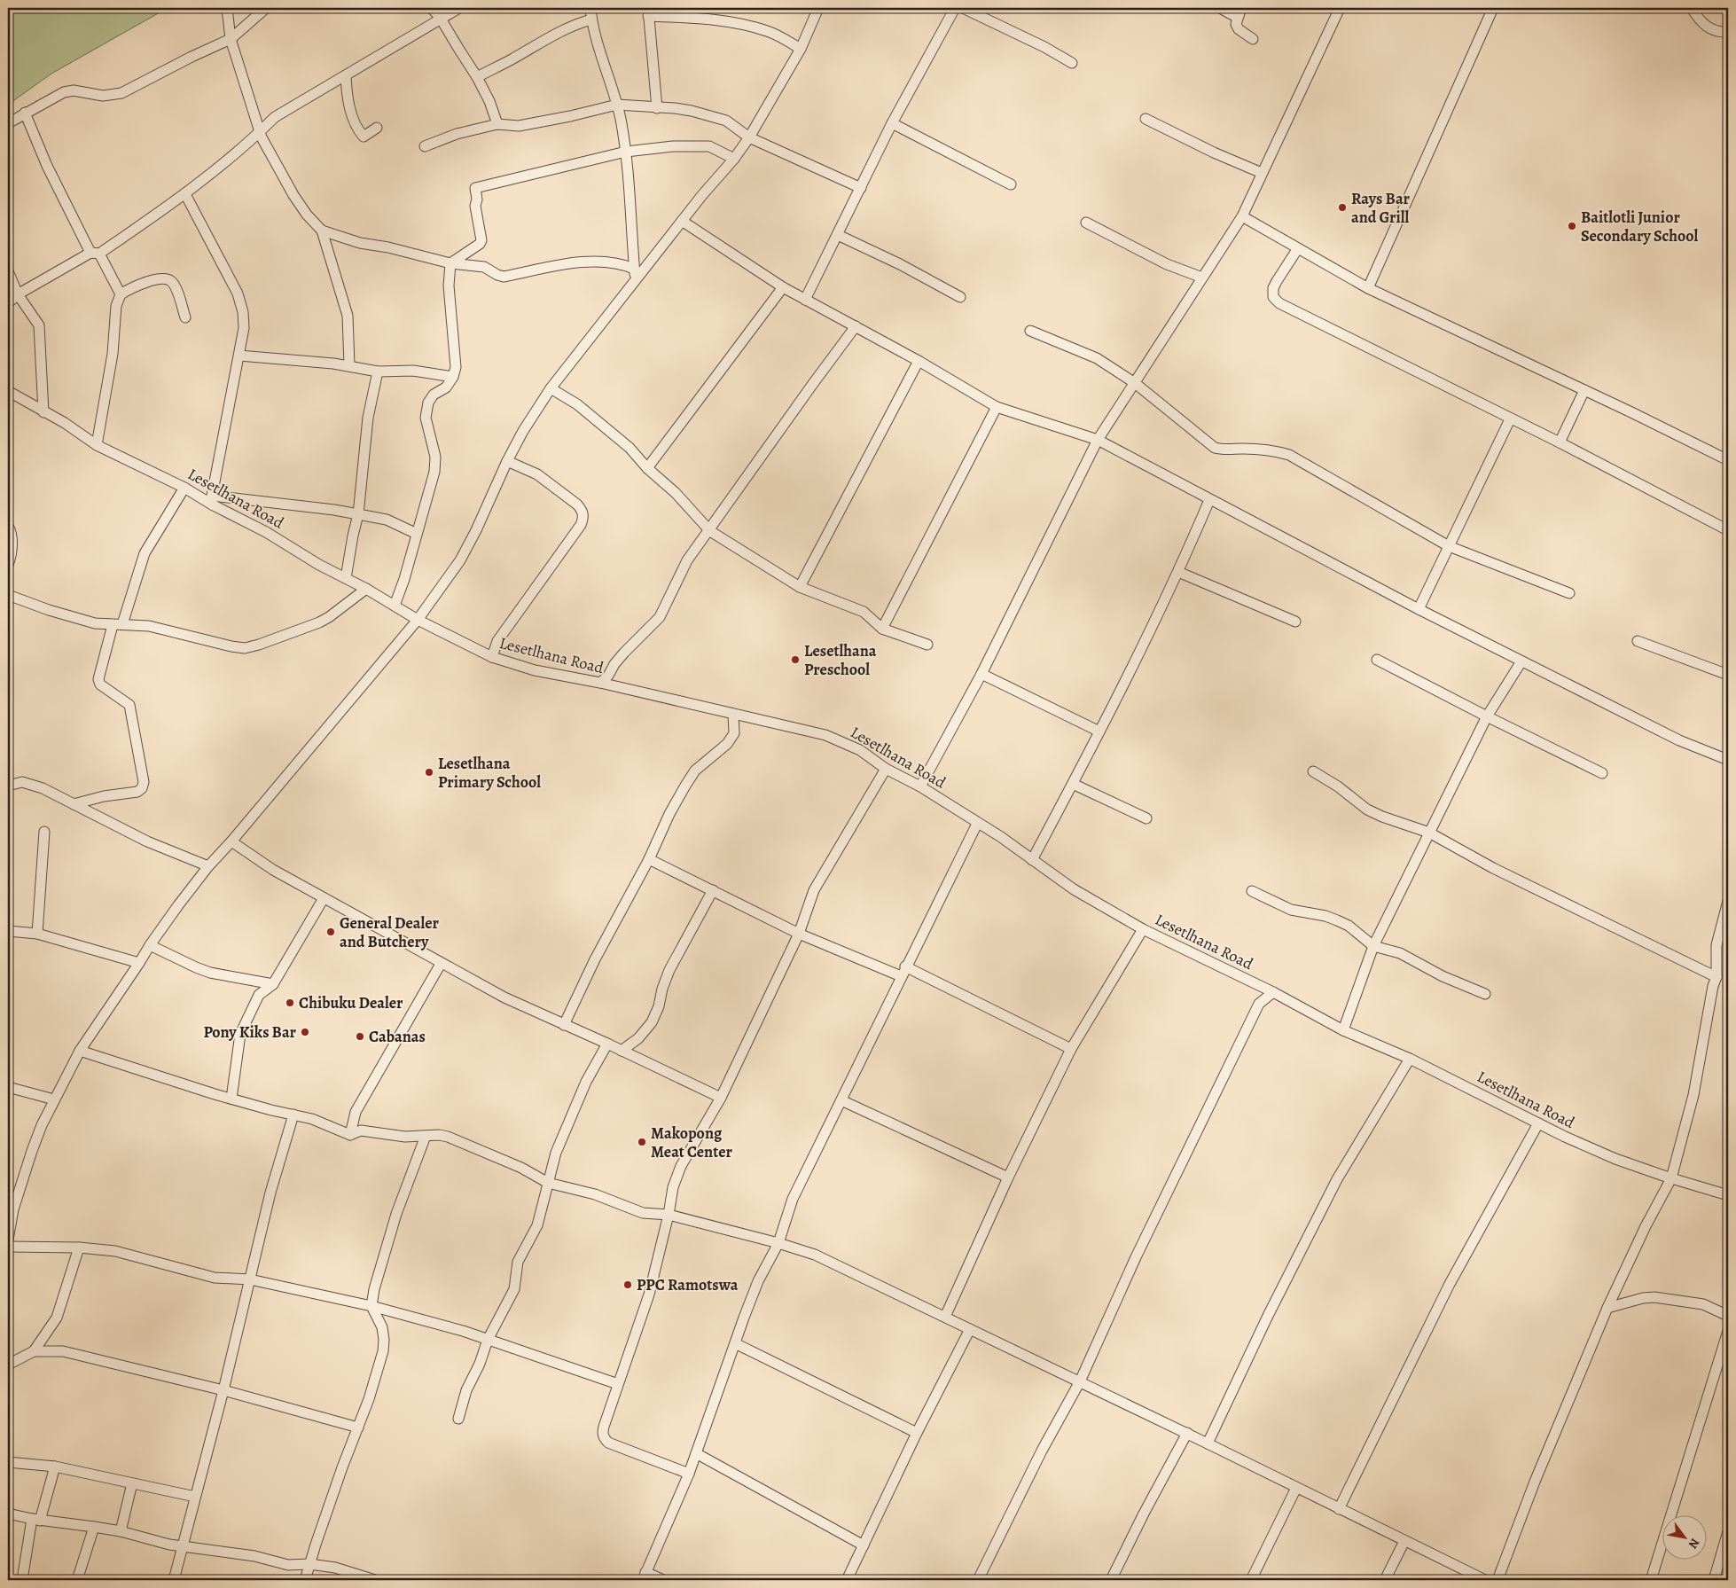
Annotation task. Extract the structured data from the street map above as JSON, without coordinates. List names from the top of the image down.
{
  "streets": {
    "street": ["Lesetlhana Road"]
  },
  "places": [
    "Rays Bar and Grill",
    "Baitlotli Junior Secondary School",
    "Lesetlhana Preschool",
    "Lesetlhana Primary School",
    "General Dealer and Butchery",
    "Chibuku Dealer",
    "Pony Kiks Bar",
    "Cabanas",
    "Makopong Meat Center",
    "PPC Ramotswa"
  ],
  "north": "bottom right"
}
